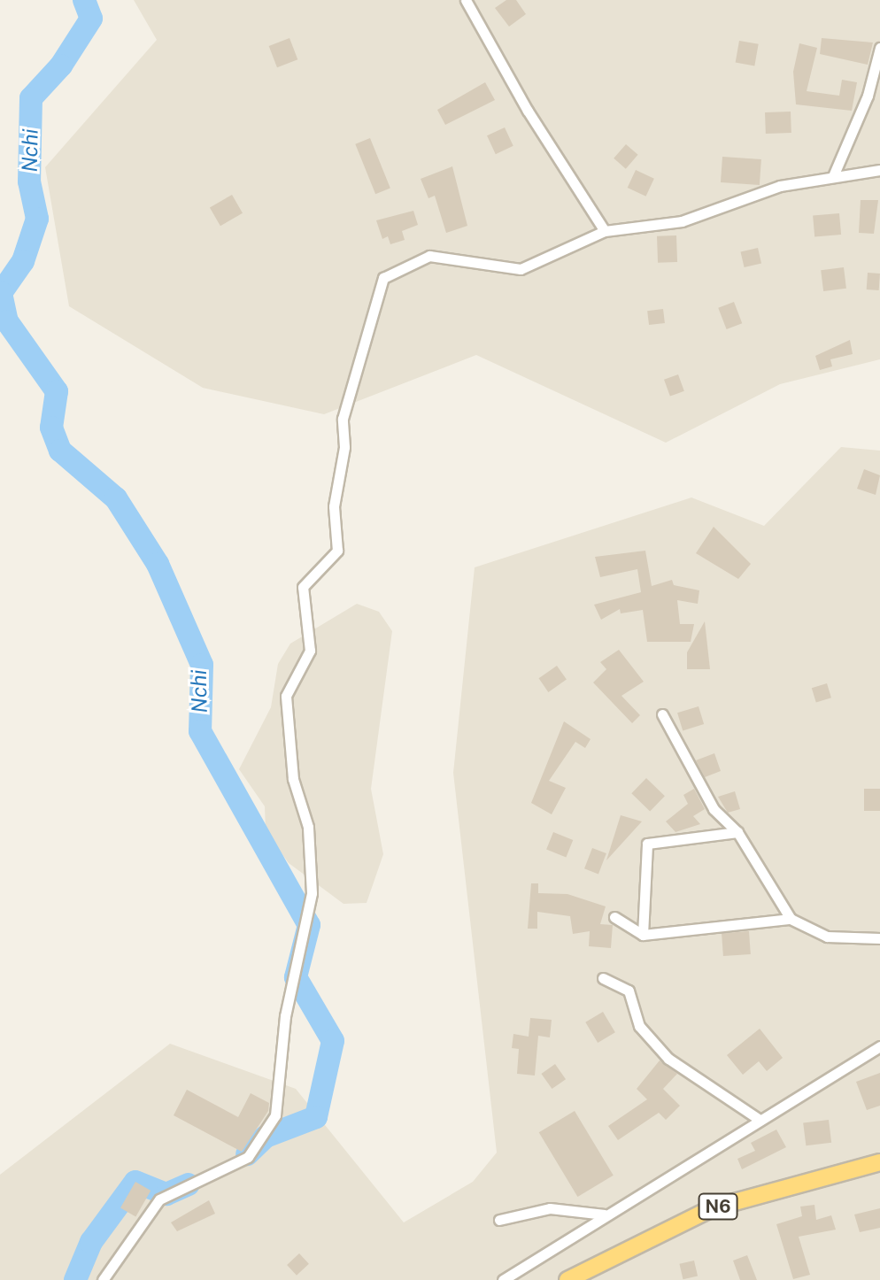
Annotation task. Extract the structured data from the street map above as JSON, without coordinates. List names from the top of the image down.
{
  "streets": {
    "highway": ["N6"]
  },
  "water": ["Nchi"]
}
